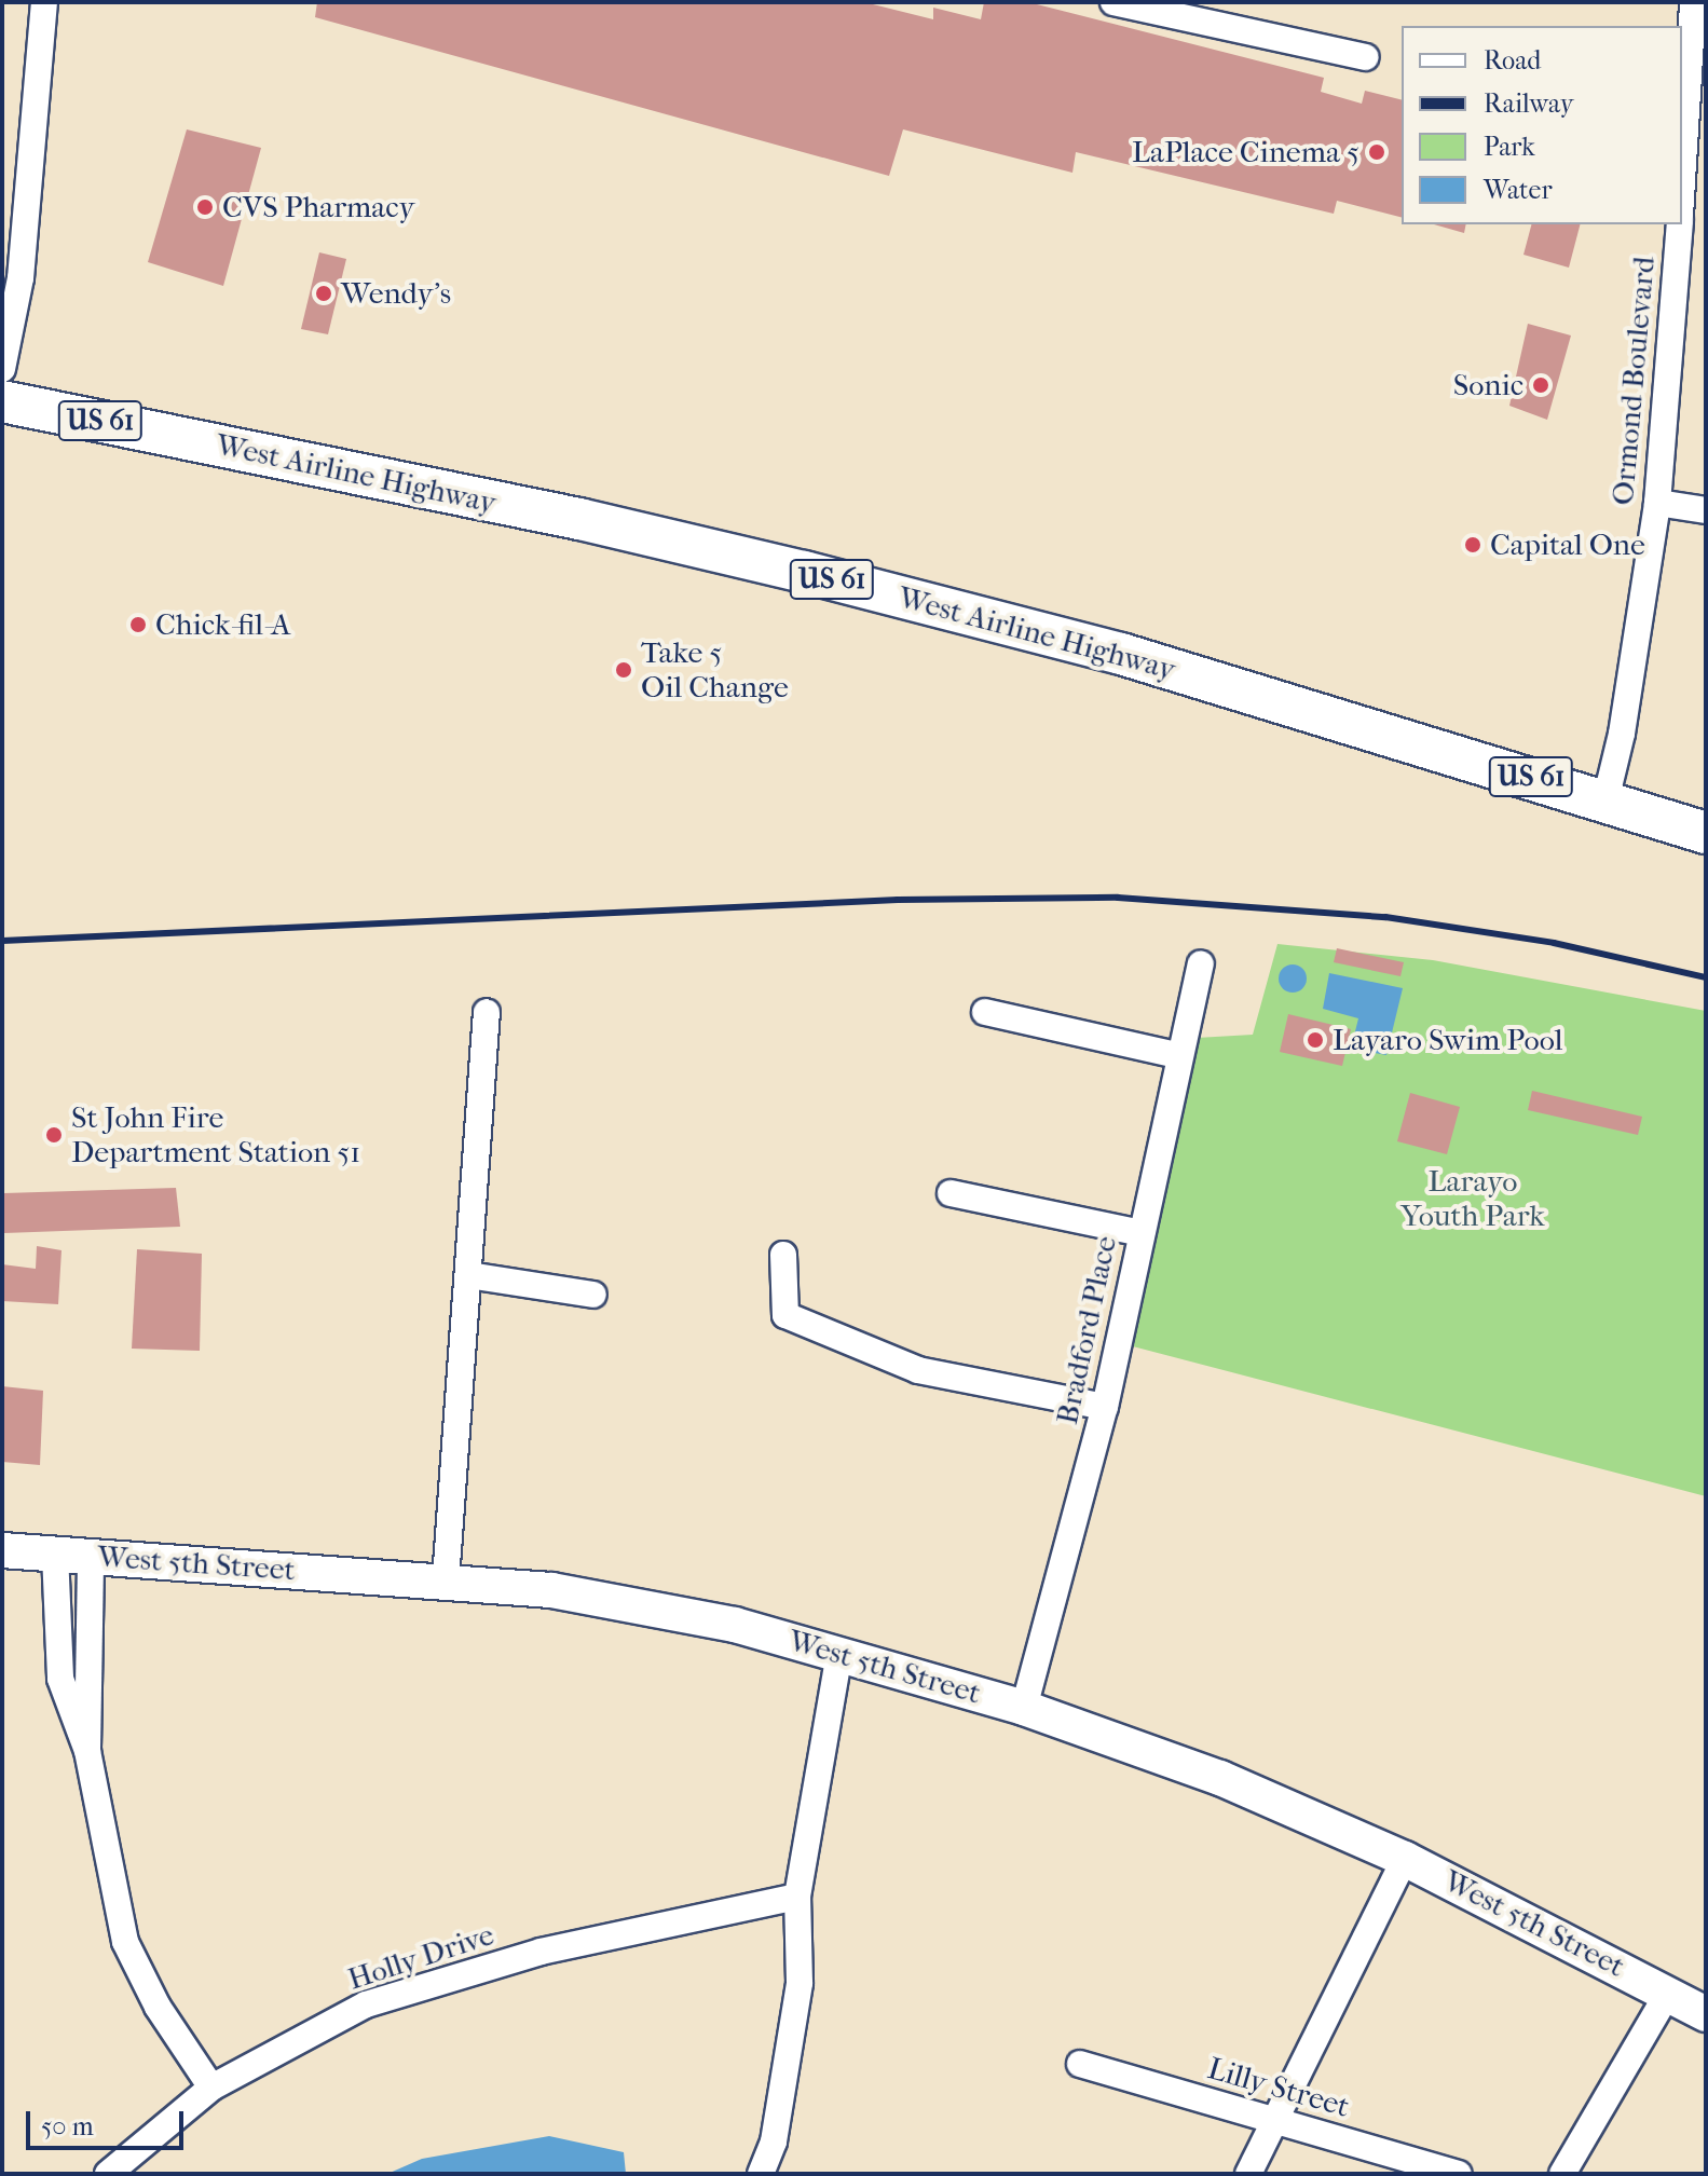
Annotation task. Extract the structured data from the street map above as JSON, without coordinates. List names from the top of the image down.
{
  "streets": {
    "highway": ["US 61", "West Airline Highway"],
    "main road": ["West 5th Street"],
    "street": [
      "Ormond Boulevard",
      "Bradford Place",
      "Holly Drive",
      "Lilly Street"
    ]
  },
  "crossings": [
    ["Ormond Boulevard", "West Airline Highway"],
    ["Bradford Place", "West 5th Street"]
  ],
  "parks": ["Larayo Youth Park"],
  "places": [
    "LaPlace Cinema 5",
    "CVS Pharmacy",
    "Wendy's",
    "Sonic",
    "Capital One",
    "Chick-fil-A",
    "Take 5 Oil Change",
    "Layaro Swim Pool",
    "St John Fire Department Station 51"
  ],
  "legend": [
    "Road",
    "Railway",
    "Park",
    "Water"
  ],
  "scale_bar": "50 m"
}
